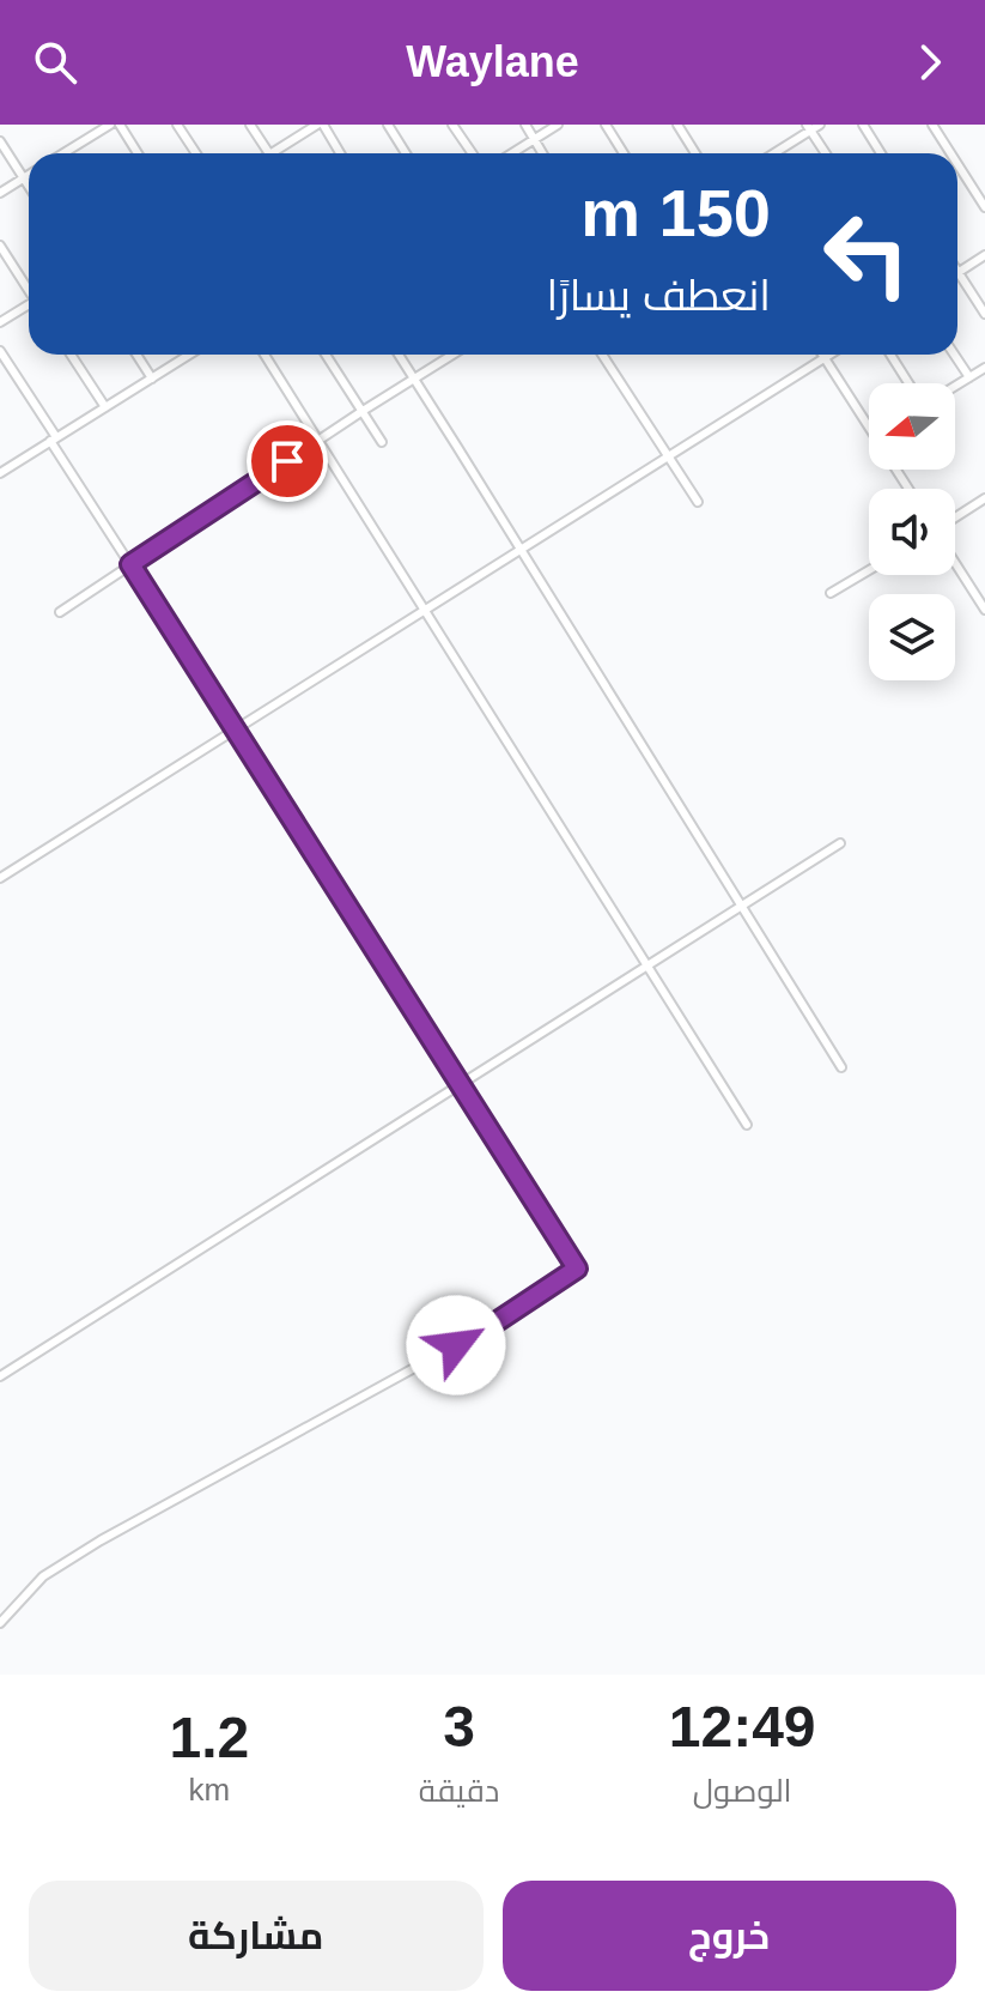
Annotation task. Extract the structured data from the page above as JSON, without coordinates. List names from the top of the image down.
{
  "north": "left",
  "page": {
    "header": "Waylane",
    "turn": ["150 m", "انعطف يسارًا"],
    "eta": [
      "12:49",
      "الوصول",
      "3",
      "دقيقة",
      "1.2",
      "km"
    ],
    "buttons": ["خروج", "مشاركة"]
  }
}
